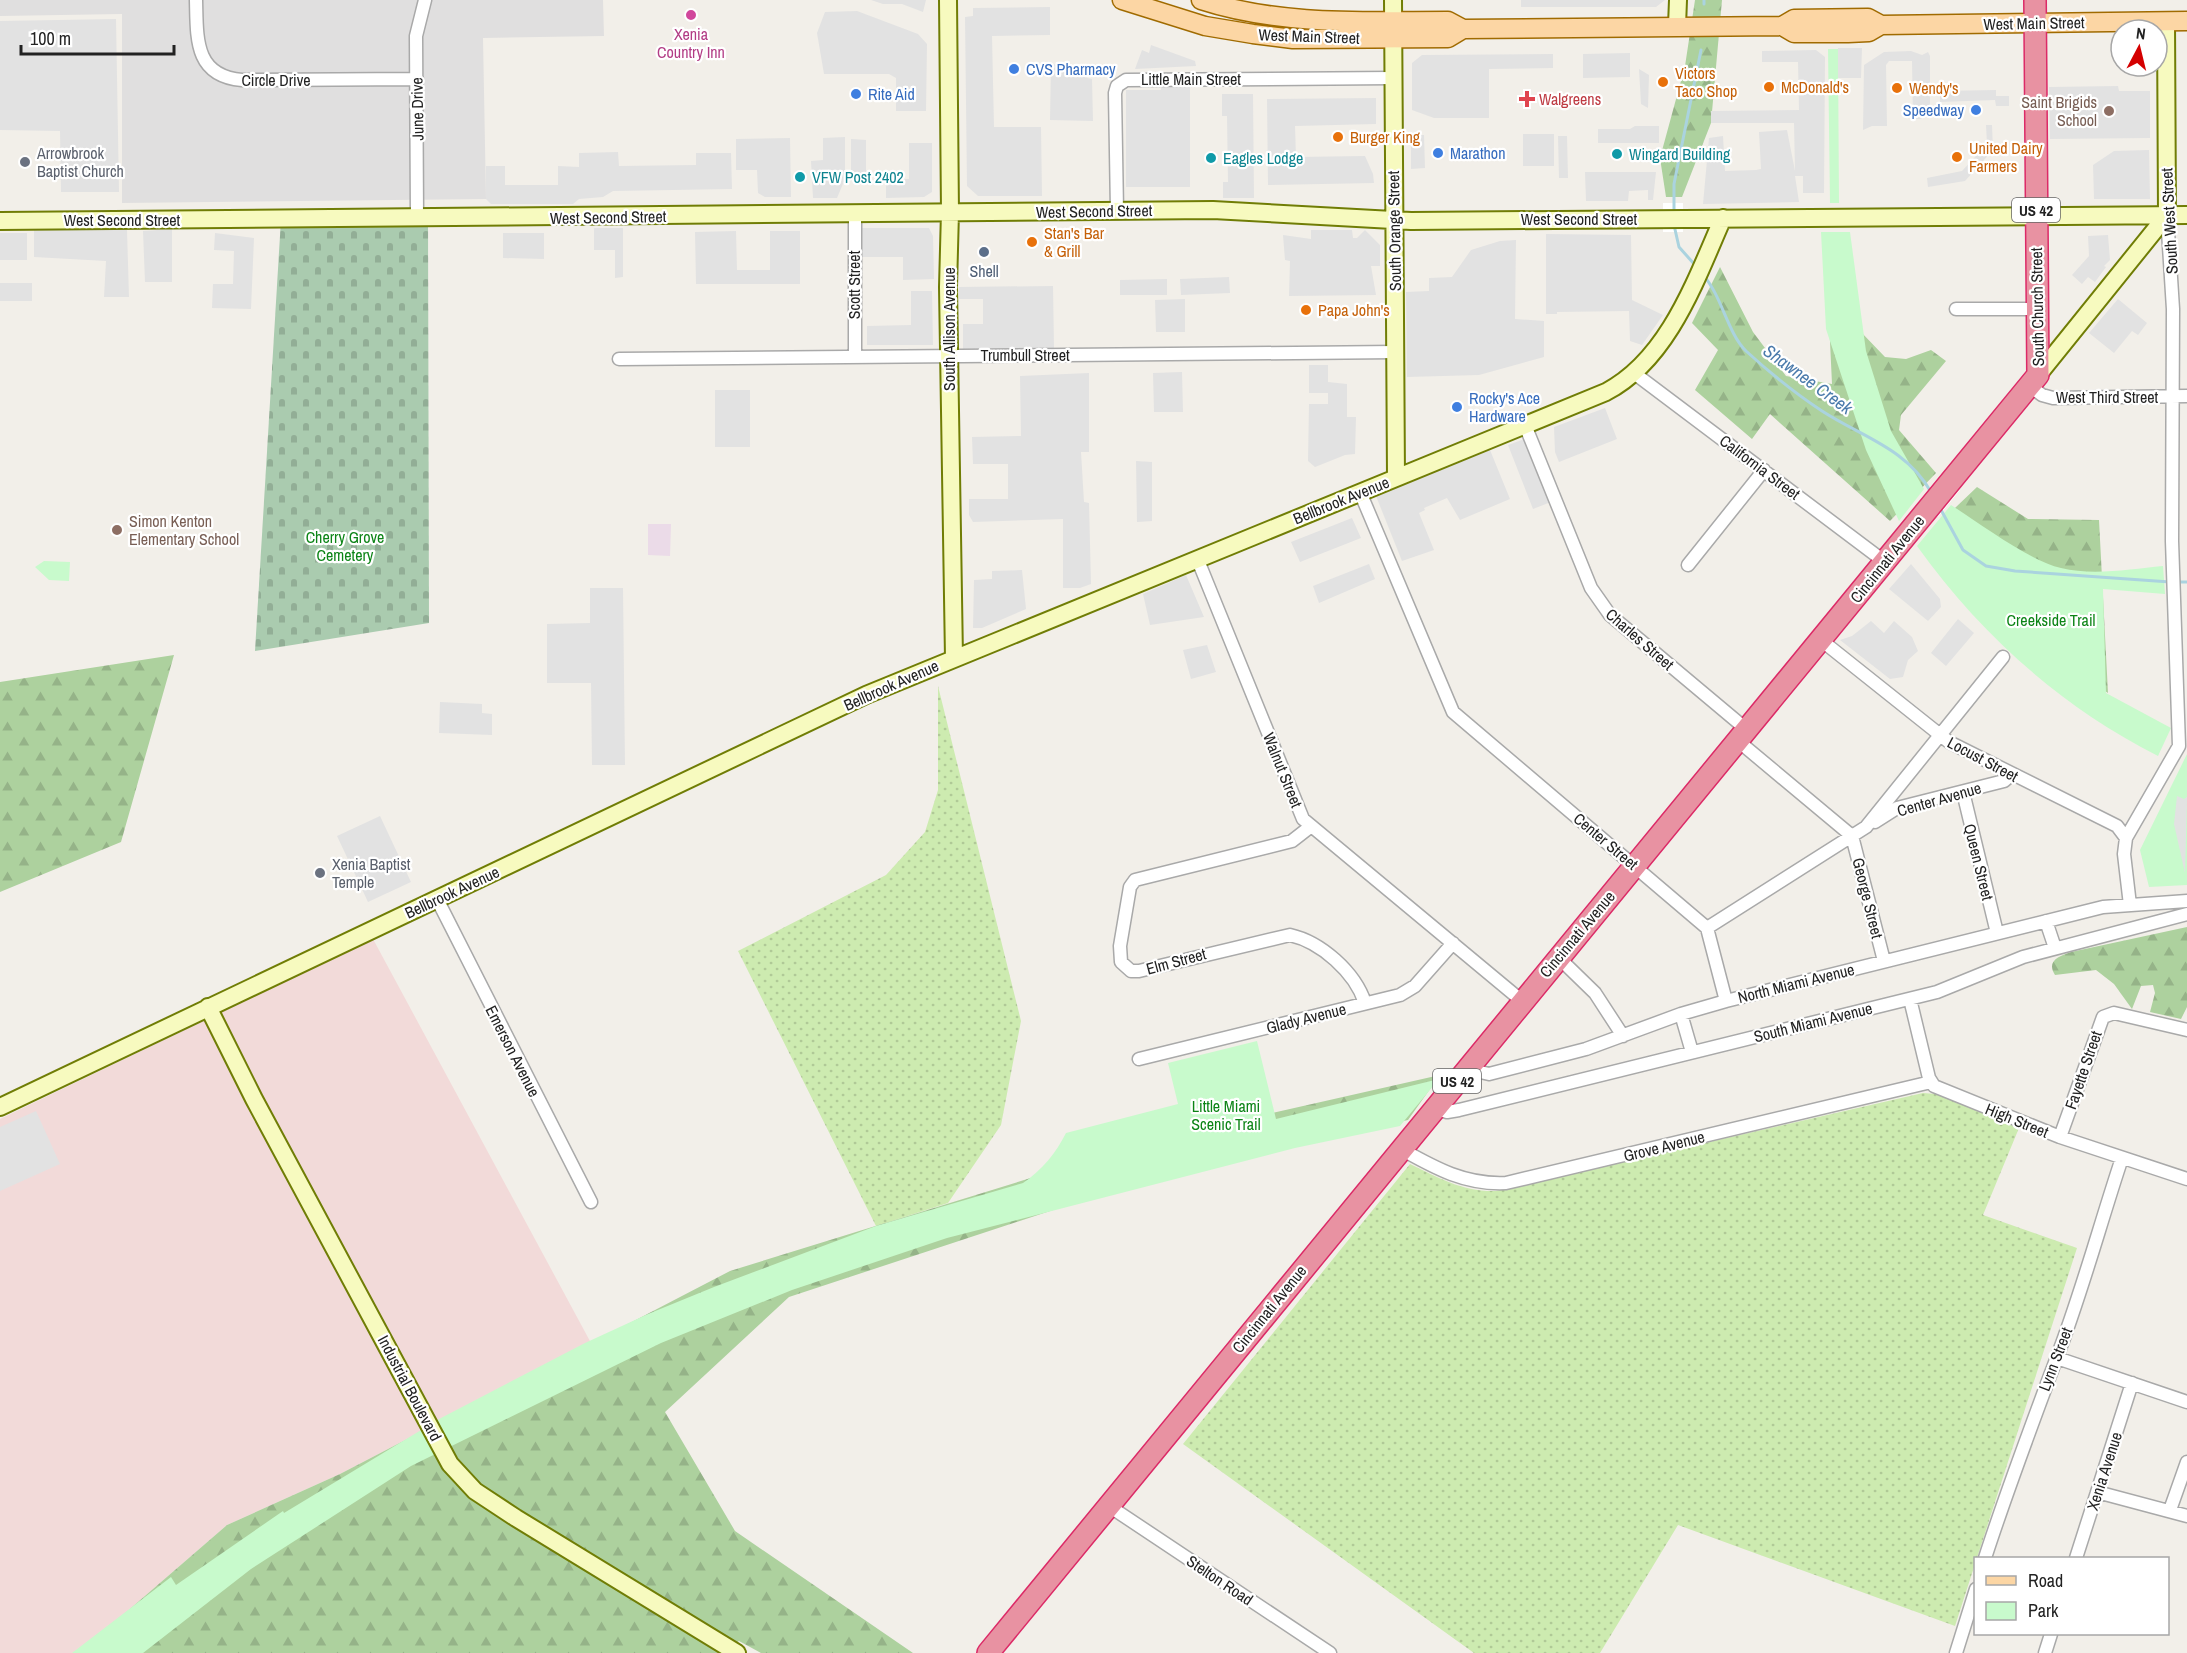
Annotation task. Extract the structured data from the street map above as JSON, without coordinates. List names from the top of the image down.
{
  "streets": {
    "highway": ["US 42", "South Church Street", "Cincinnati Avenue"],
    "main road": ["West Main Street"],
    "street": [
      "Little Main Street",
      "Circle Drive",
      "June Drive",
      "West Second Street",
      "South West Street",
      "South Orange Street",
      "Scott Street",
      "South Allison Avenue",
      "Trumbull Street",
      "West Third Street",
      "California Street",
      "Bellbrook Avenue",
      "Charles Street",
      "Locust Street",
      "Walnut Street",
      "Center Avenue",
      "Center Street",
      "Queen Street",
      "George Street",
      "Elm Street",
      "North Miami Avenue",
      "Glady Avenue",
      "South Miami Avenue",
      "Emerson Avenue",
      "Fayette Street",
      "High Street",
      "Grove Avenue",
      "Lynn Street",
      "Industrial Boulevard",
      "Xenia Avenue",
      "Stelton Road"
    ]
  },
  "crossings": [
    ["West Main Street", "South Orange Street"],
    ["West Main Street", "South Church Street"],
    ["Little Main Street", "West Second Street"],
    ["Little Main Street", "South Orange Street"],
    ["Circle Drive", "June Drive"],
    ["June Drive", "West Second Street"],
    ["West Second Street", "South West Street"],
    ["West Second Street", "South Orange Street"],
    ["West Second Street", "Scott Street"],
    ["West Second Street", "South Church Street"],
    ["West Second Street", "South Allison Avenue"],
    ["West Second Street", "Bellbrook Avenue"],
    ["West Second Street", "Cincinnati Avenue"],
    ["South West Street", "West Third Street"],
    ["South West Street", "Cincinnati Avenue"],
    ["South West Street", "Locust Street"],
    ["South Orange Street", "Trumbull Street"],
    ["South Orange Street", "Bellbrook Avenue"],
    ["Scott Street", "Trumbull Street"],
    ["South Church Street", "West Third Street"],
    ["South Church Street", "Cincinnati Avenue"],
    ["South Allison Avenue", "Trumbull Street"],
    ["South Allison Avenue", "Bellbrook Avenue"],
    ["West Third Street", "Cincinnati Avenue"],
    ["California Street", "Bellbrook Avenue"],
    ["California Street", "Cincinnati Avenue"],
    ["Bellbrook Avenue", "Charles Street"],
    ["Bellbrook Avenue", "Walnut Street"],
    ["Bellbrook Avenue", "Center Street"],
    ["Bellbrook Avenue", "Emerson Avenue"],
    ["Bellbrook Avenue", "Industrial Boulevard"],
    ["Cincinnati Avenue", "Charles Street"],
    ["Cincinnati Avenue", "Locust Street"],
    ["Cincinnati Avenue", "Walnut Street"],
    ["Cincinnati Avenue", "Center Street"],
    ["Cincinnati Avenue", "North Miami Avenue"],
    ["Cincinnati Avenue", "South Miami Avenue"],
    ["Cincinnati Avenue", "Grove Avenue"],
    ["Cincinnati Avenue", "Stelton Road"],
    ["Charles Street", "George Street"],
    ["Locust Street", "Center Avenue"],
    ["Walnut Street", "Elm Street"],
    ["Walnut Street", "Glady Avenue"],
    ["Center Avenue", "Queen Street"],
    ["Queen Street", "North Miami Avenue"],
    ["George Street", "North Miami Avenue"],
    ["Elm Street", "Glady Avenue"],
    ["Fayette Street", "High Street"],
    ["High Street", "Grove Avenue"],
    ["High Street", "Lynn Street"]
  ],
  "water": ["Shawnee Creek"],
  "parks": ["Cherry Grove Cemetery", "Creekside Trail", "Little Miami Scenic Trail"],
  "places": {
    "other": [
      "Xenia Country Inn",
      "CVS Pharmacy",
      "Victors Taco Shop",
      "McDonald's",
      "Wendy's",
      "Rite Aid",
      "Speedway",
      "Saint Brigids School",
      "Burger King",
      "Marathon",
      "Wingard Building",
      "United Dairy Farmers",
      "Eagles Lodge",
      "Arrowbrook Baptist Church",
      "VFW Post 2402",
      "Stan's Bar & Grill",
      "Shell",
      "Papa John's",
      "Rocky's Ace Hardware",
      "Simon Kenton Elementary School",
      "Xenia Baptist Temple"
    ],
    "health": ["Walgreens"]
  },
  "legend": ["Road", "Park"],
  "scale_bar": "100 m",
  "north": "top"
}
